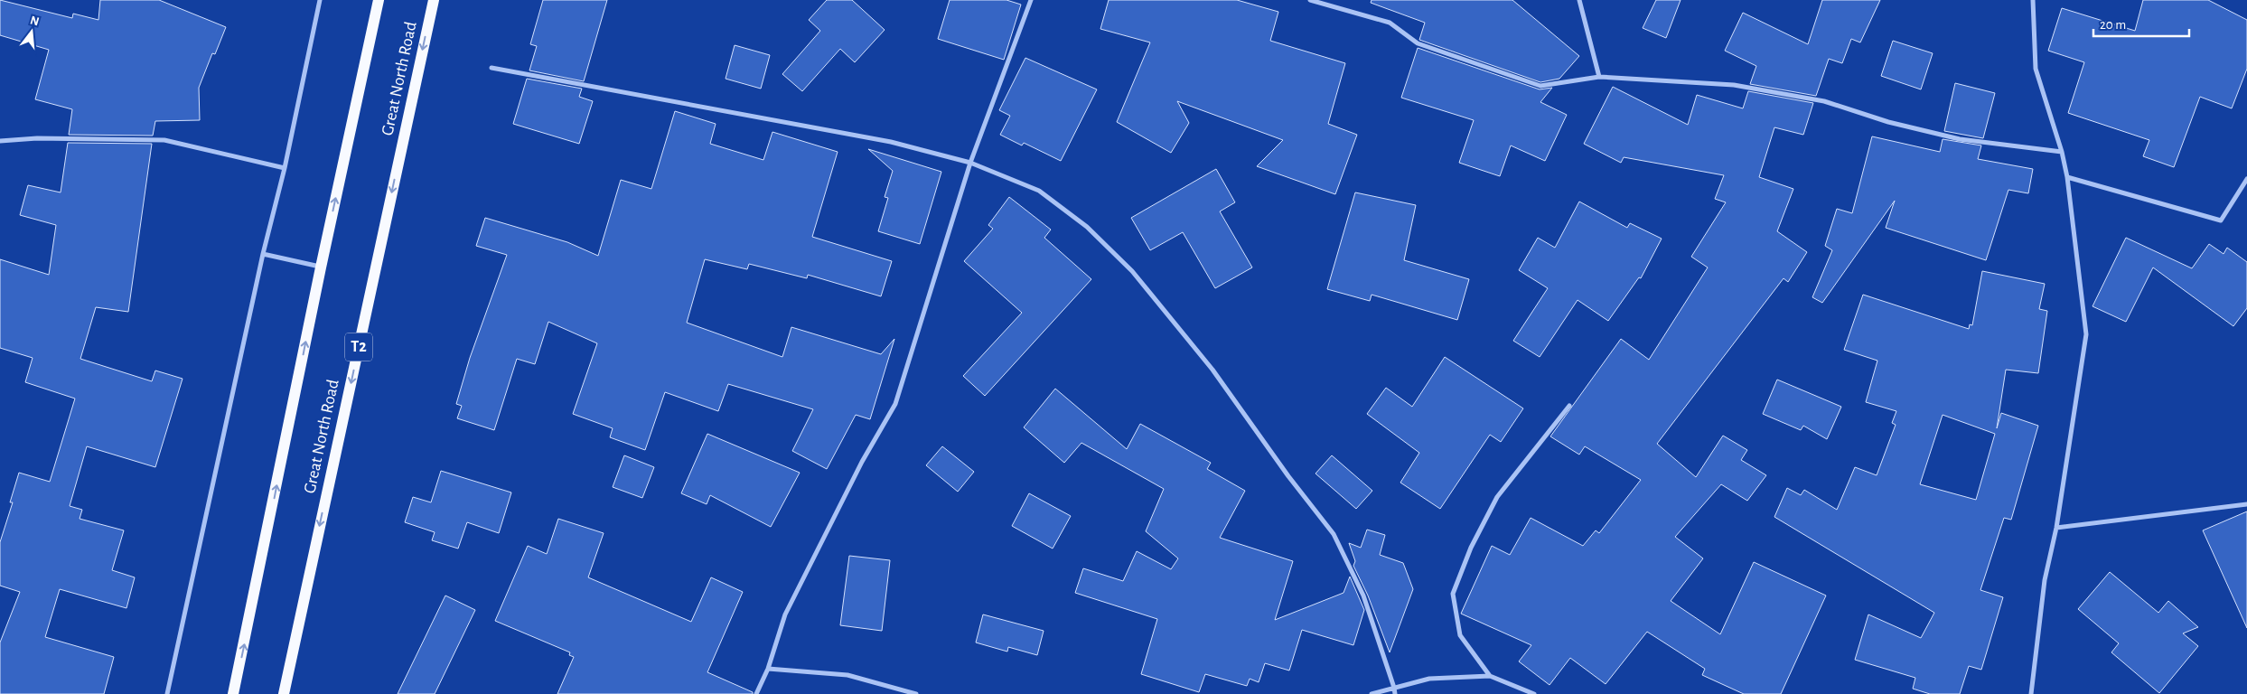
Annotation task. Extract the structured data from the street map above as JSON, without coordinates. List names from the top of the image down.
{
  "streets": {
    "main road": ["Great North Road", "T2"]
  },
  "scale_bar": "20 m",
  "north": "top"
}
